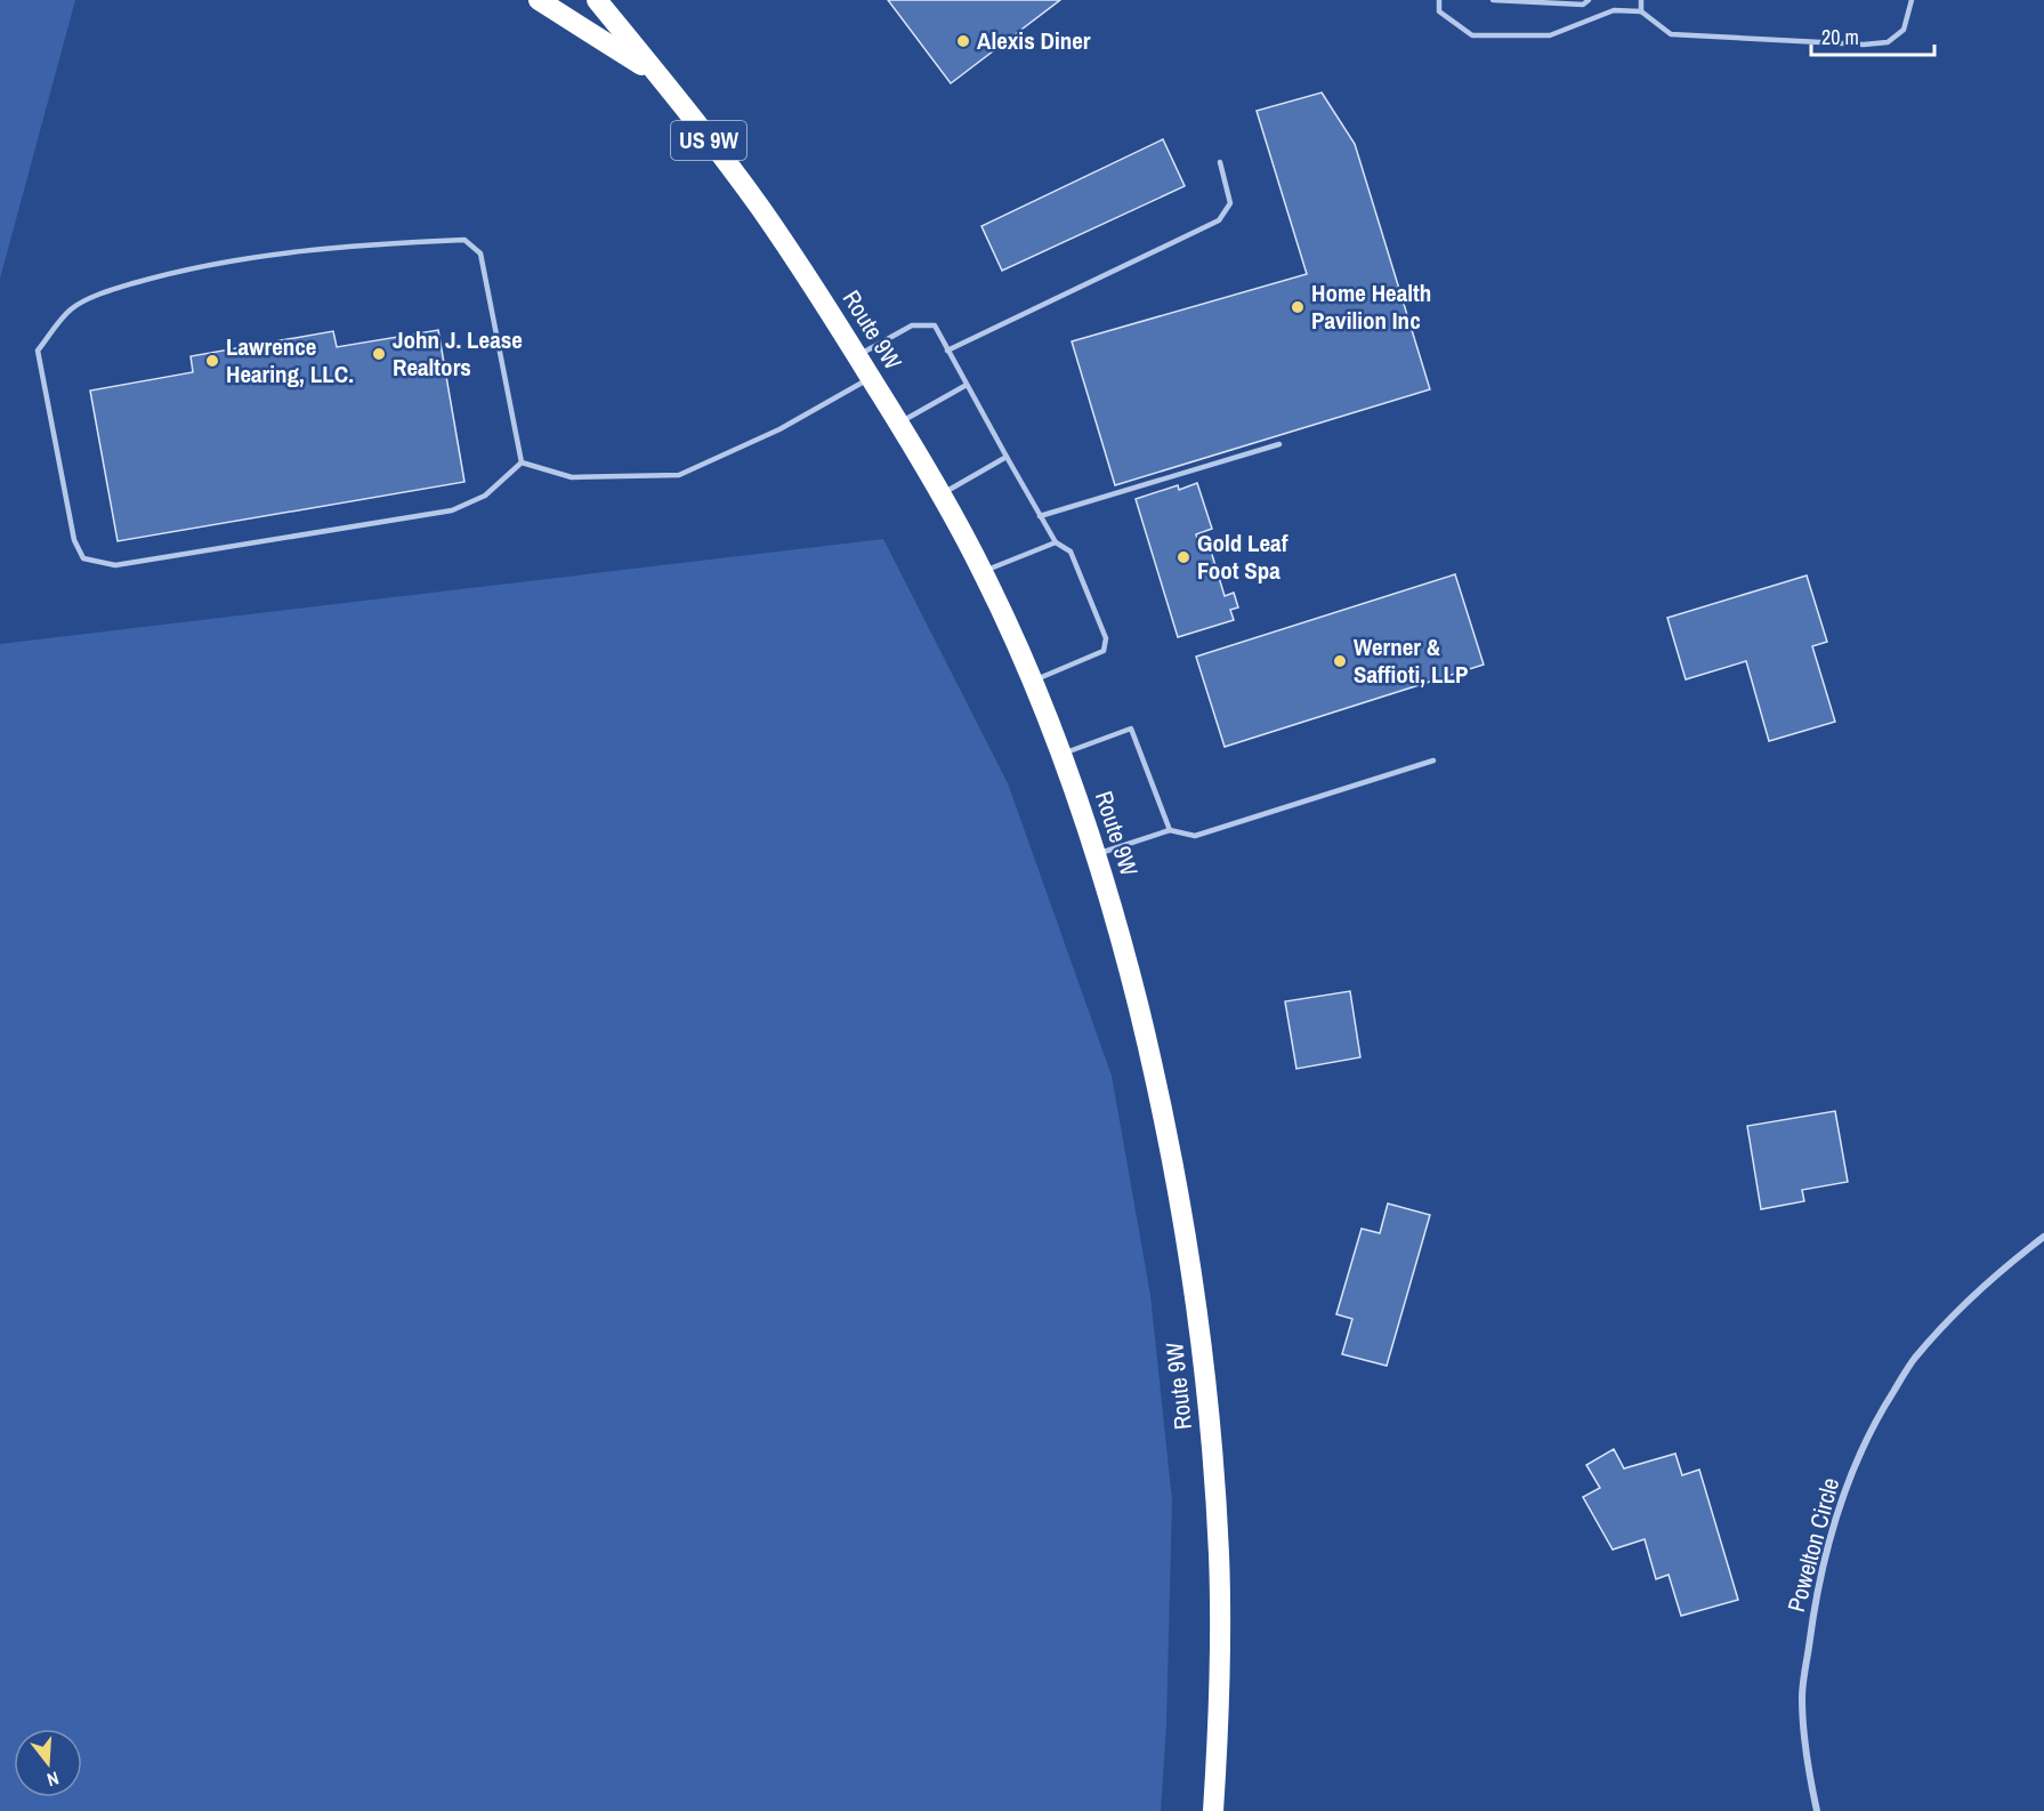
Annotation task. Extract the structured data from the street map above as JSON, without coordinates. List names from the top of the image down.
{
  "streets": {
    "highway": ["US 9W", "Route 9W"],
    "street": ["Powelton Circle"]
  },
  "places": [
    "Alexis Diner",
    "Home Health Pavilion Inc",
    "John J. Lease Realtors",
    "Lawrence Hearing, LLC.",
    "Gold Leaf Foot Spa",
    "Werner & Saffioti, LLP"
  ],
  "scale_bar": "20 m",
  "north": "bottom"
}
